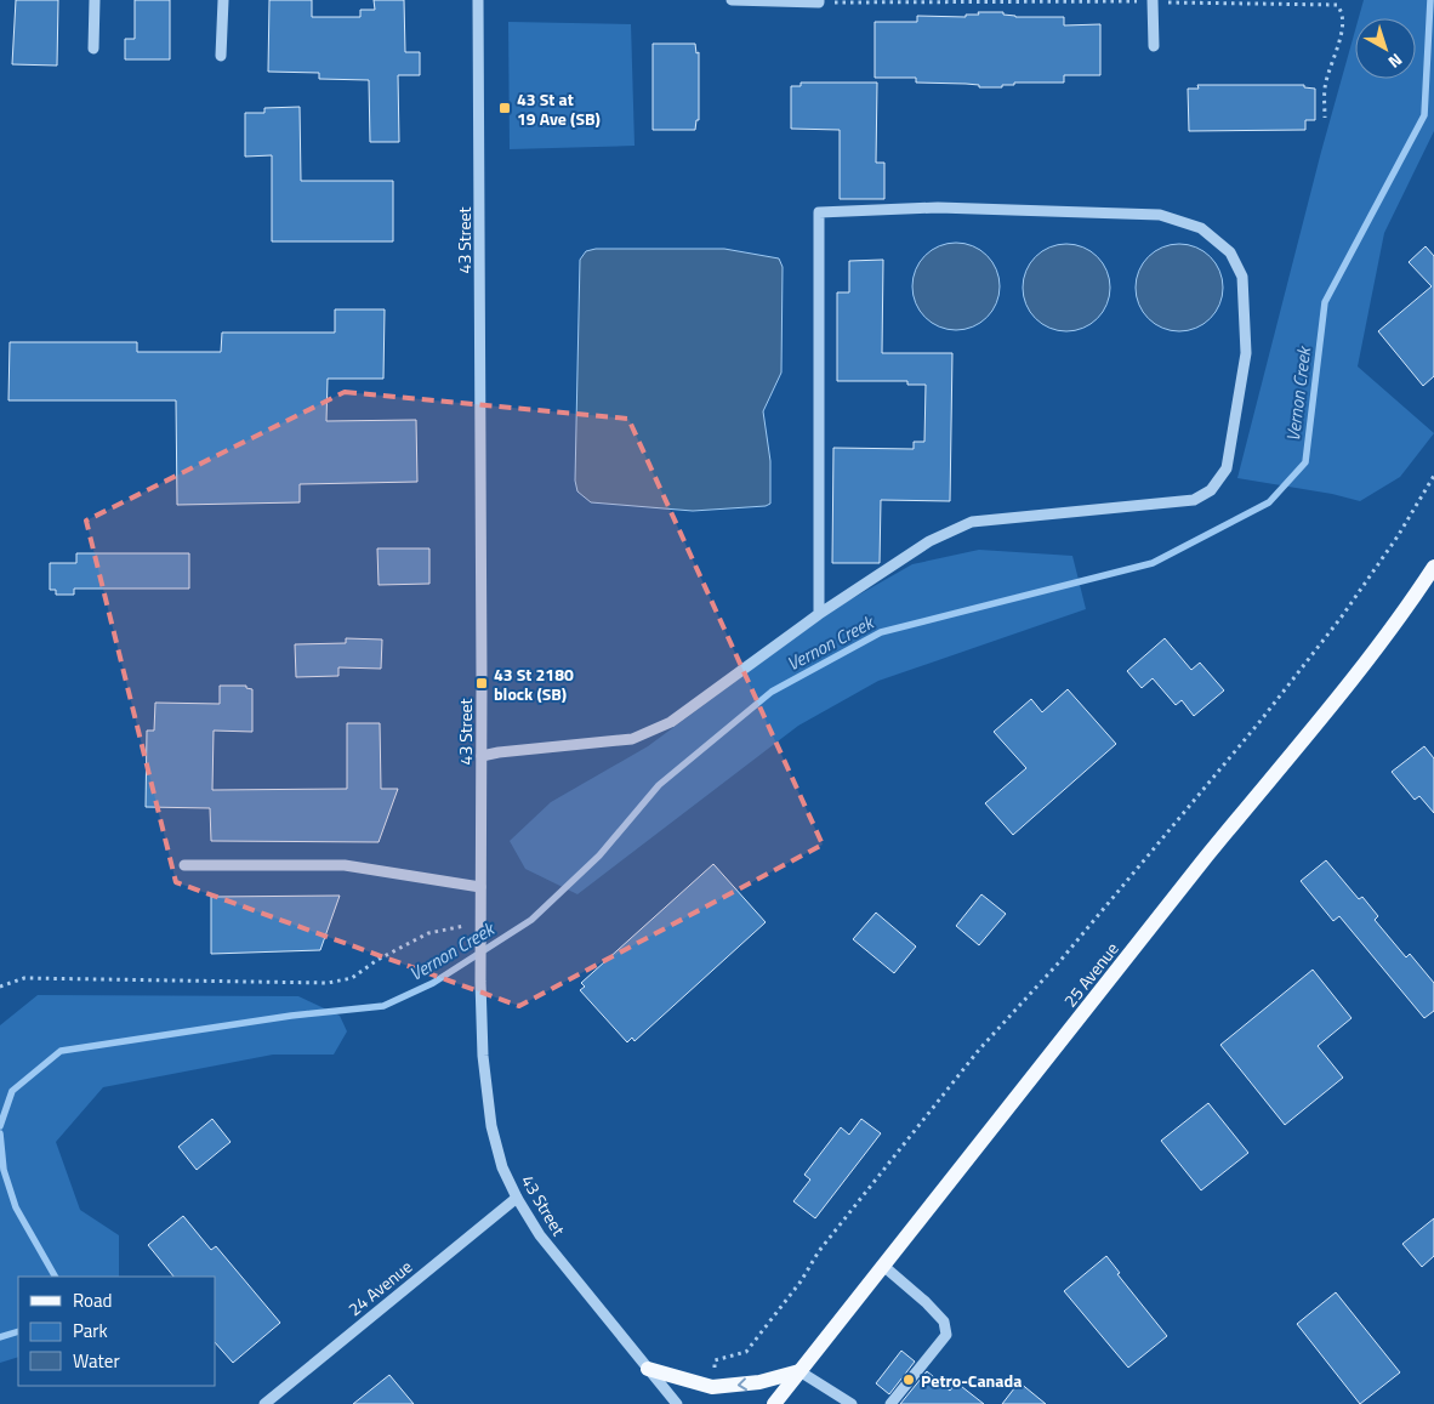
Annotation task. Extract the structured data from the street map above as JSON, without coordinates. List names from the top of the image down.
{
  "streets": {
    "main road": ["25 Avenue"],
    "street": ["43 Street", "24 Avenue"]
  },
  "crossings": [
    ["43 Street", "24 Avenue"]
  ],
  "water": ["Vernon Creek"],
  "places": {
    "transit": ["43 St at 19 Ave (SB)", "43 St 2180 block (SB)"],
    "other": ["Petro-Canada"]
  },
  "legend": ["Road", "Park", "Water"],
  "north": "bottom right"
}
